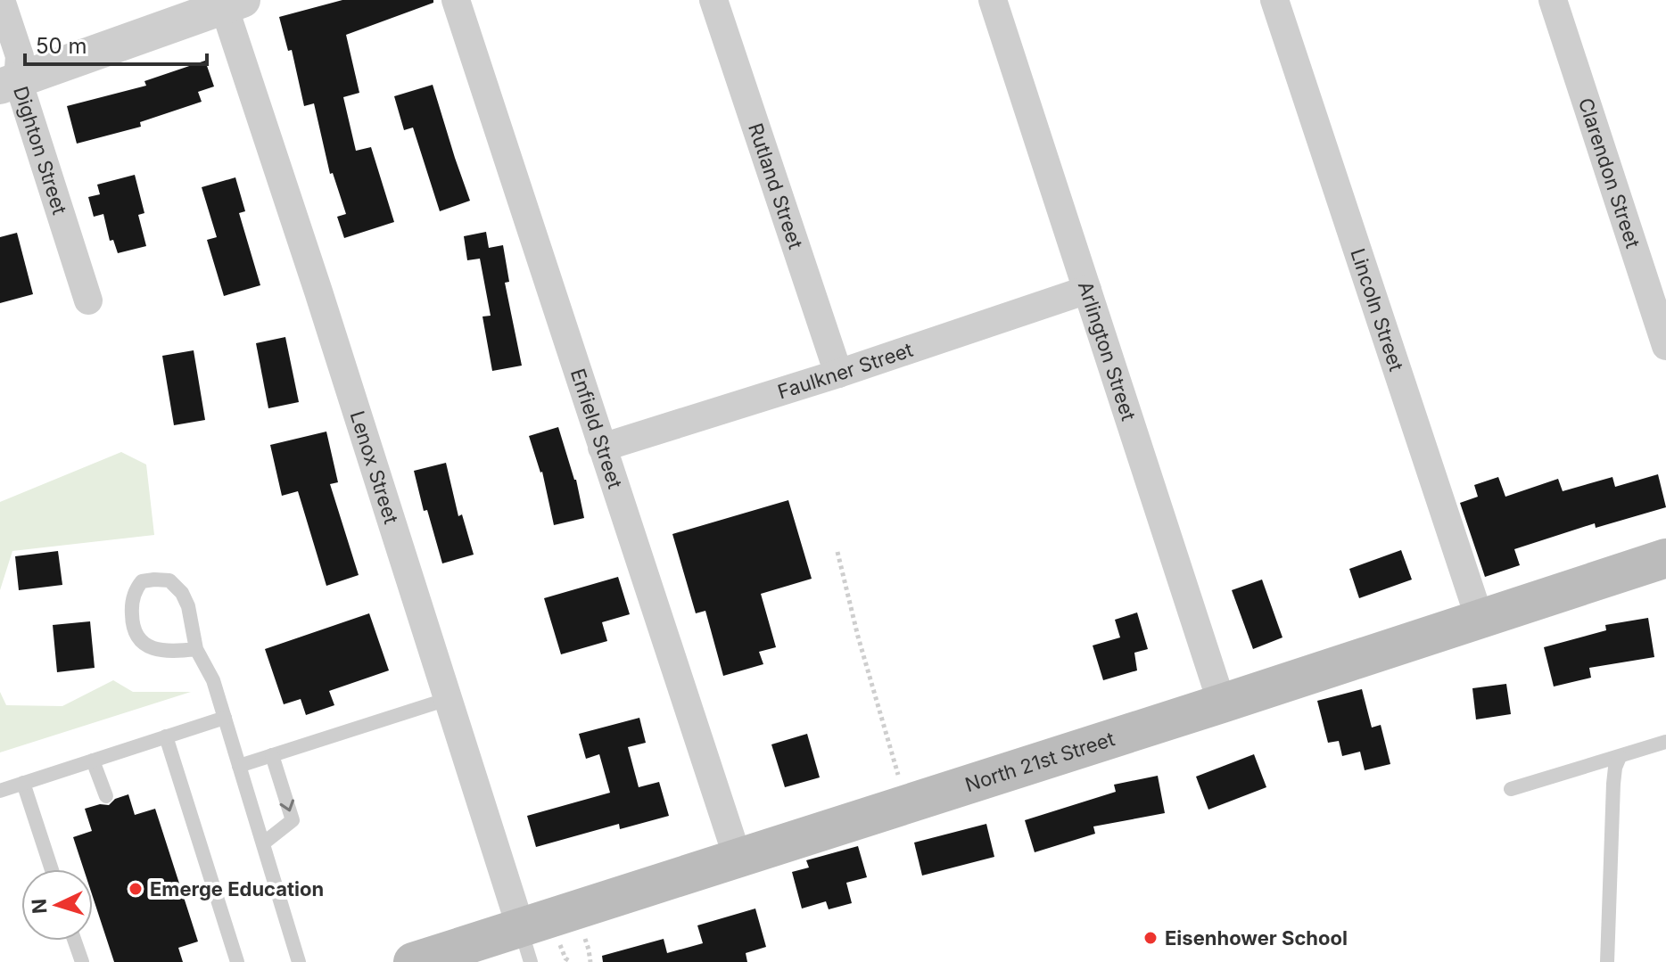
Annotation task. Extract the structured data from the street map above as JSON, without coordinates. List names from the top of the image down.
{
  "streets": {
    "main road": ["North 21st Street"],
    "street": [
      "Dighton Street",
      "Clarendon Street",
      "Rutland Street",
      "Lincoln Street",
      "Arlington Street",
      "Faulkner Street",
      "Enfield Street",
      "Lenox Street"
    ]
  },
  "crossings": [
    ["Rutland Street", "Faulkner Street"],
    ["Lincoln Street", "North 21st Street"],
    ["Arlington Street", "Faulkner Street"],
    ["Arlington Street", "North 21st Street"],
    ["Faulkner Street", "Enfield Street"],
    ["Enfield Street", "North 21st Street"],
    ["Lenox Street", "North 21st Street"]
  ],
  "places": ["Emerge Education", "Eisenhower School"],
  "scale_bar": "50 m",
  "north": "left"
}
